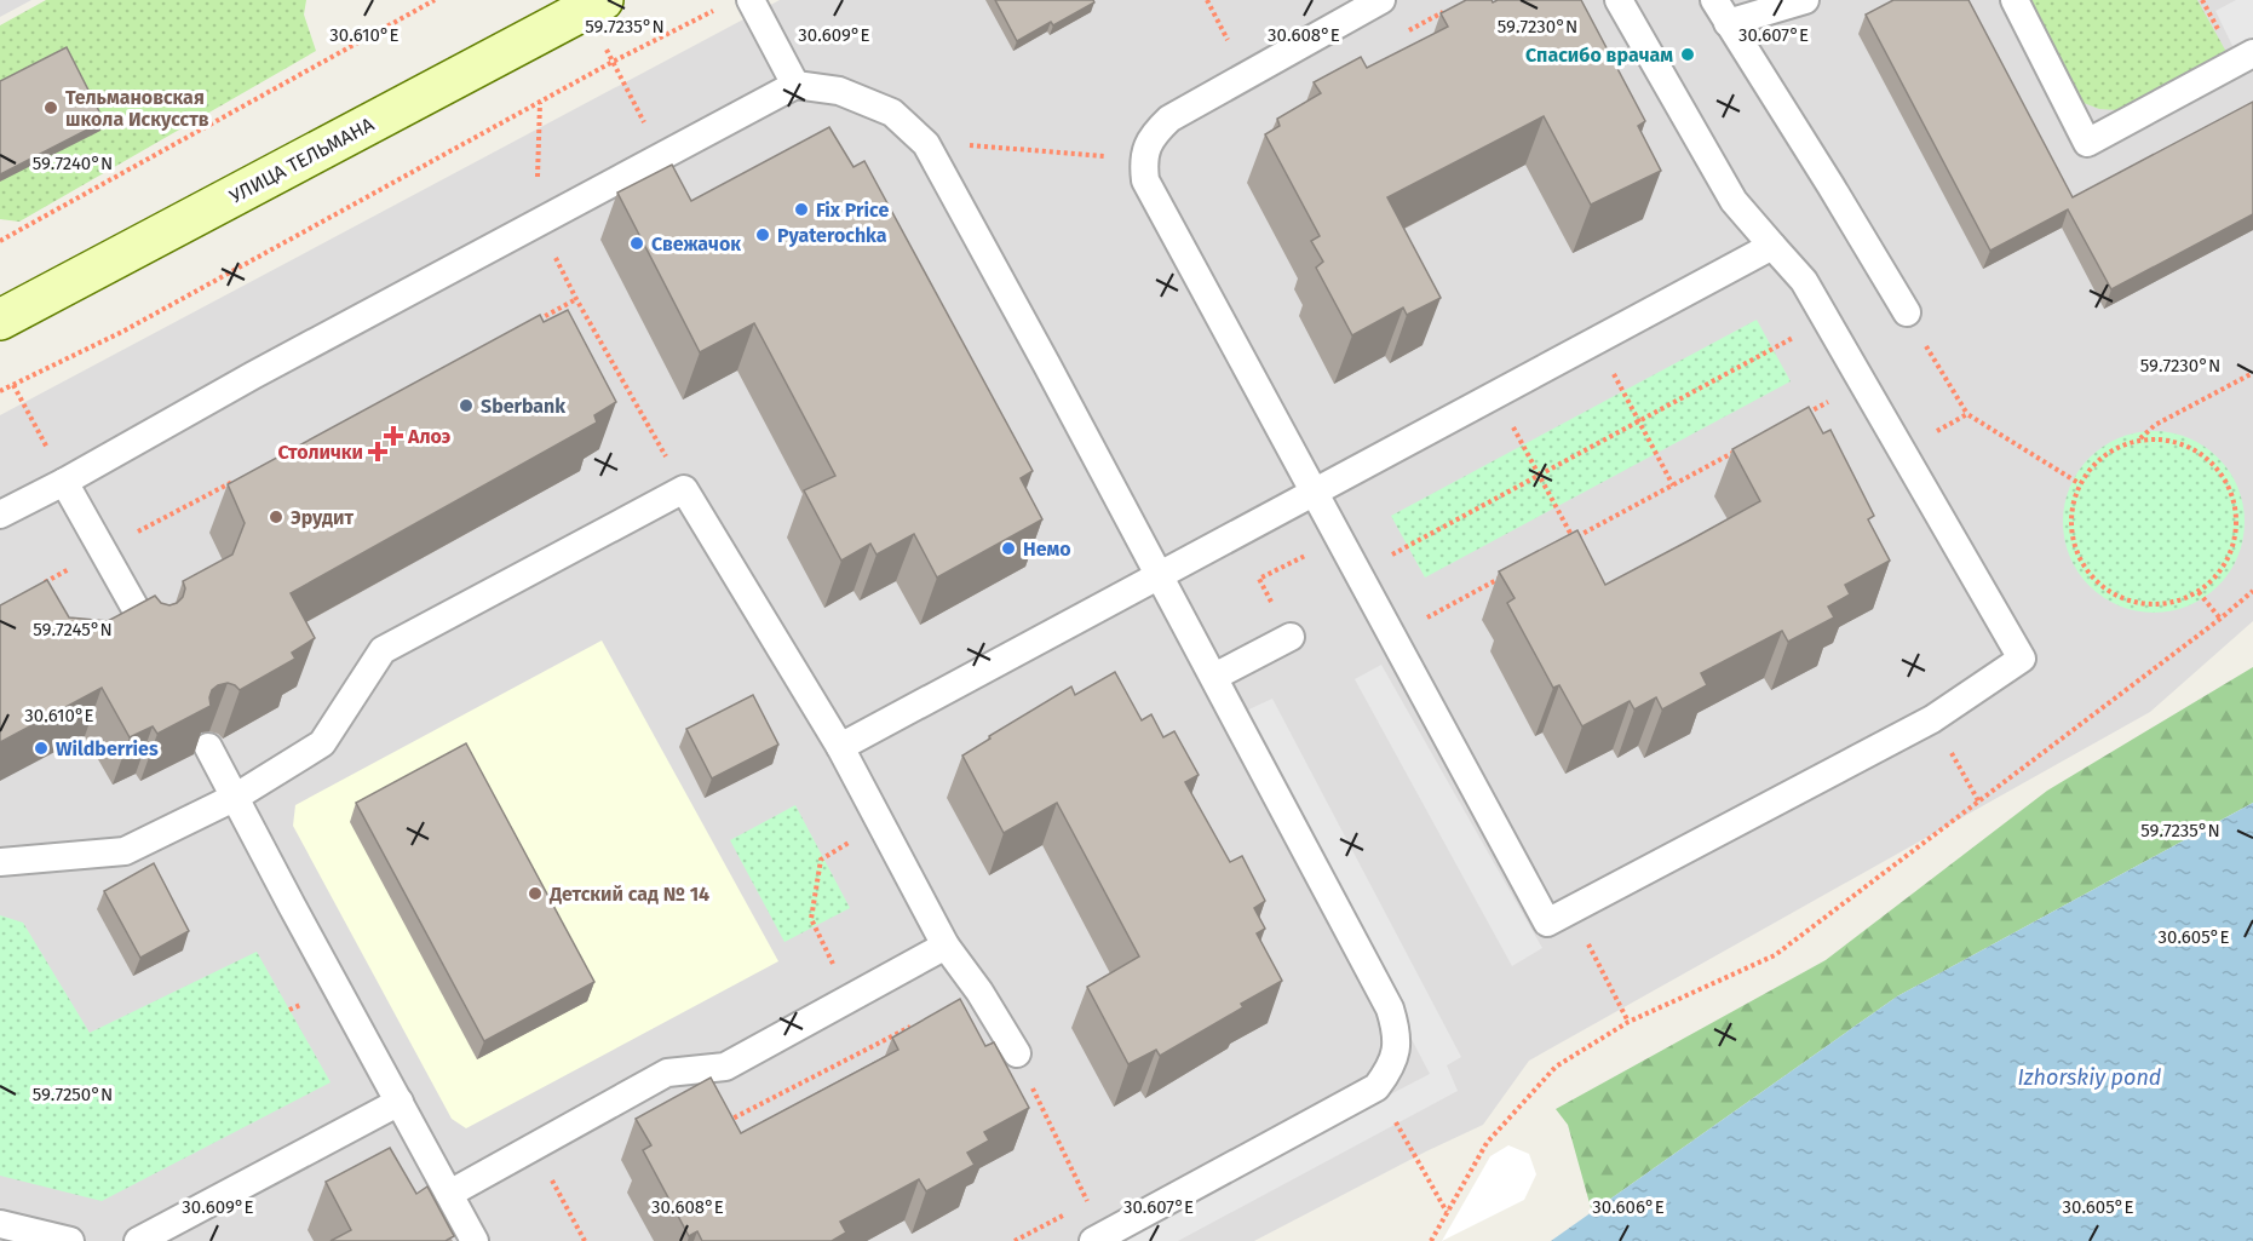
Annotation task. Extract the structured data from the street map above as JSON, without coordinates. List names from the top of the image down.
{
  "streets": {
    "main road": ["УЛИЦА ТЕЛЬМАНА"]
  },
  "water": ["Izhorskiy pond"],
  "places": {
    "other": [
      "Спасибо врачам",
      "Тельмановская школа Искусств",
      "Fix Price",
      "Pyaterochka",
      "Свежачок",
      "Sberbank",
      "Эрудит",
      "Немо",
      "Wildberries",
      "Детский сад № 14"
    ],
    "health": ["Алоэ", "Столички"]
  },
  "coordinates": [
    "59.7235°N",
    "59.7230°N",
    "30.610°E",
    "30.609°E",
    "30.608°E",
    "30.607°E",
    "59.7240°N",
    "59.7245°N",
    "30.605°E",
    "59.7250°N",
    "30.606°E"
  ]
}
